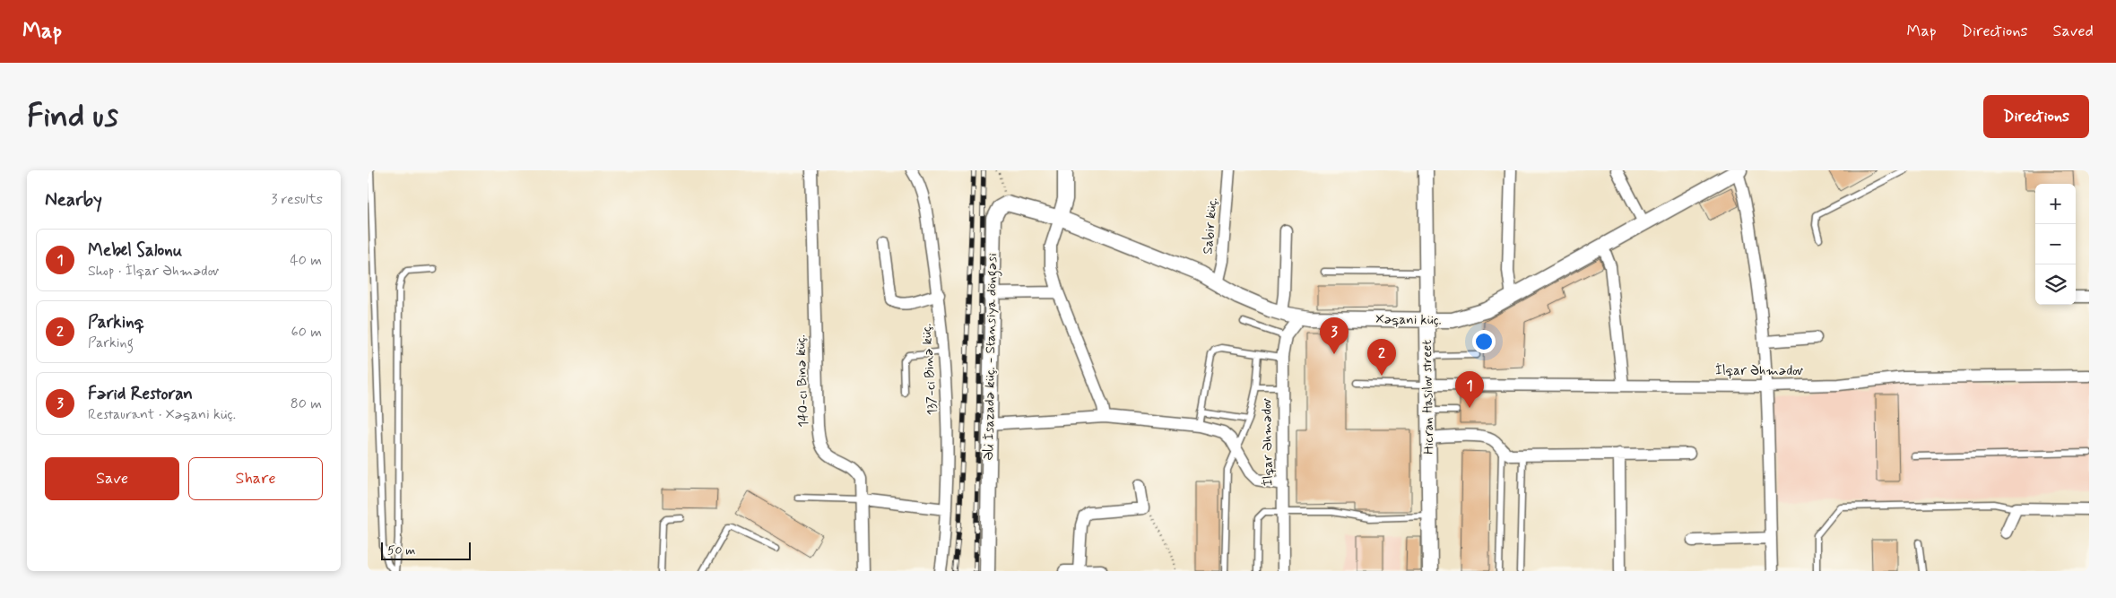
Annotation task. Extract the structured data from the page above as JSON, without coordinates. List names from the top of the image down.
{
  "streets": {
    "street": [
      "Sabir küç.",
      "Xəqani küç.",
      "Əli İsazadə küç. - Stansiya döngəsi",
      "137-ci Binə küç.",
      "İlqar Əhmədov",
      "140-cı Binə küç.",
      "Hicran Hasilov street"
    ]
  },
  "crossings": [
    ["Sabir küç.", "Xəqani küç."],
    ["Xəqani küç.", "İlqar Əhmədov"],
    ["Xəqani küç.", "Hicran Hasilov street"],
    ["İlqar Əhmədov", "Hicran Hasilov street"]
  ],
  "scale_bar": "50 m",
  "page": {
    "header": "Map",
    "nav": ["Map", "Directions", "Saved"],
    "buttons": [
      "Directions",
      ["Save", "Share"]
    ],
    "title": "Find us",
    "heading": ["Nearby", "3 results"],
    "map_buttons": ["+", "−"],
    "list": [
      {
        "mark": "1",
        "name": "Mebel Salonu",
        "note": "Shop · İlqar Əhmədov",
        "value": "40 m"
      },
      {
        "mark": "2",
        "name": "Parkinq",
        "note": "Parking",
        "value": "60 m"
      },
      {
        "mark": "3",
        "name": "Fərid Restoran",
        "note": "Restaurant · Xəqani küç.",
        "value": "80 m"
      }
    ],
    "pins": ["3", "2", "1"],
    "scale": "50 m"
  }
}
